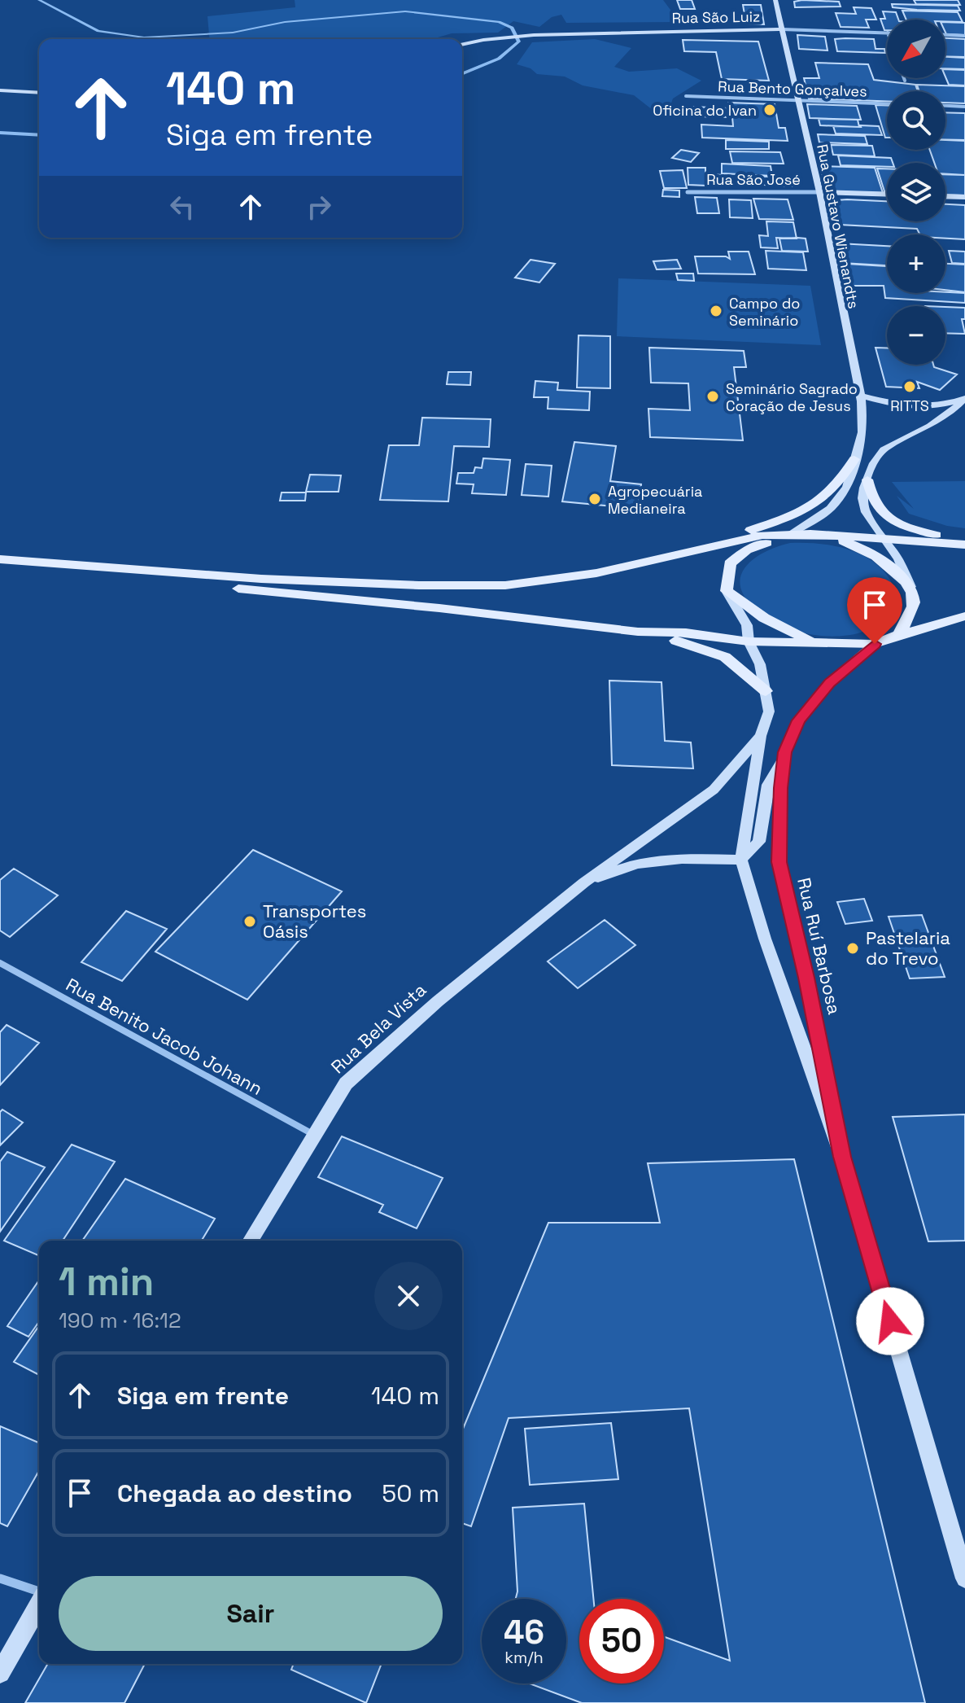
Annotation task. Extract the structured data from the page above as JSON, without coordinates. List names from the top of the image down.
{
  "streets": {
    "main road": [
      "Rua São Luiz",
      "Rua São José",
      "Rua Gustavo Wienandts",
      "Rua Ruí Barbosa",
      "Rua Bela Vista"
    ],
    "street": ["Rua Bento Gonçalves", "Rua Benito Jacob Johann"]
  },
  "crossings": [
    ["Rua São Luiz", "Rua Gustavo Wienandts"],
    ["Rua Bento Gonçalves", "Rua Gustavo Wienandts"],
    ["Rua São José", "Rua Gustavo Wienandts"],
    ["Rua Ruí Barbosa", "Rua Bela Vista"],
    ["Rua Bela Vista", "Rua Benito Jacob Johann"]
  ],
  "places": [
    "Oficina do Ivan",
    "Campo do Seminário",
    "RITTS",
    "Seminário Sagrado Coração de Jesus",
    "Agropecuária Medianeira",
    "Transportes Oásis",
    "Pastelaria do Trevo"
  ],
  "north": "bottom left",
  "page": {
    "map_buttons": ["+", "−"],
    "turn": ["140 m", "Siga em frente"],
    "heading": ["1 min", "190 m · 16:12"],
    "list": [
      {
        "name": "Siga em frente",
        "value": "140 m"
      },
      {
        "name": "Chegada ao destino",
        "value": "50 m"
      }
    ],
    "buttons": "Sair",
    "speed": "46 km/h",
    "limit": "50"
  }
}
